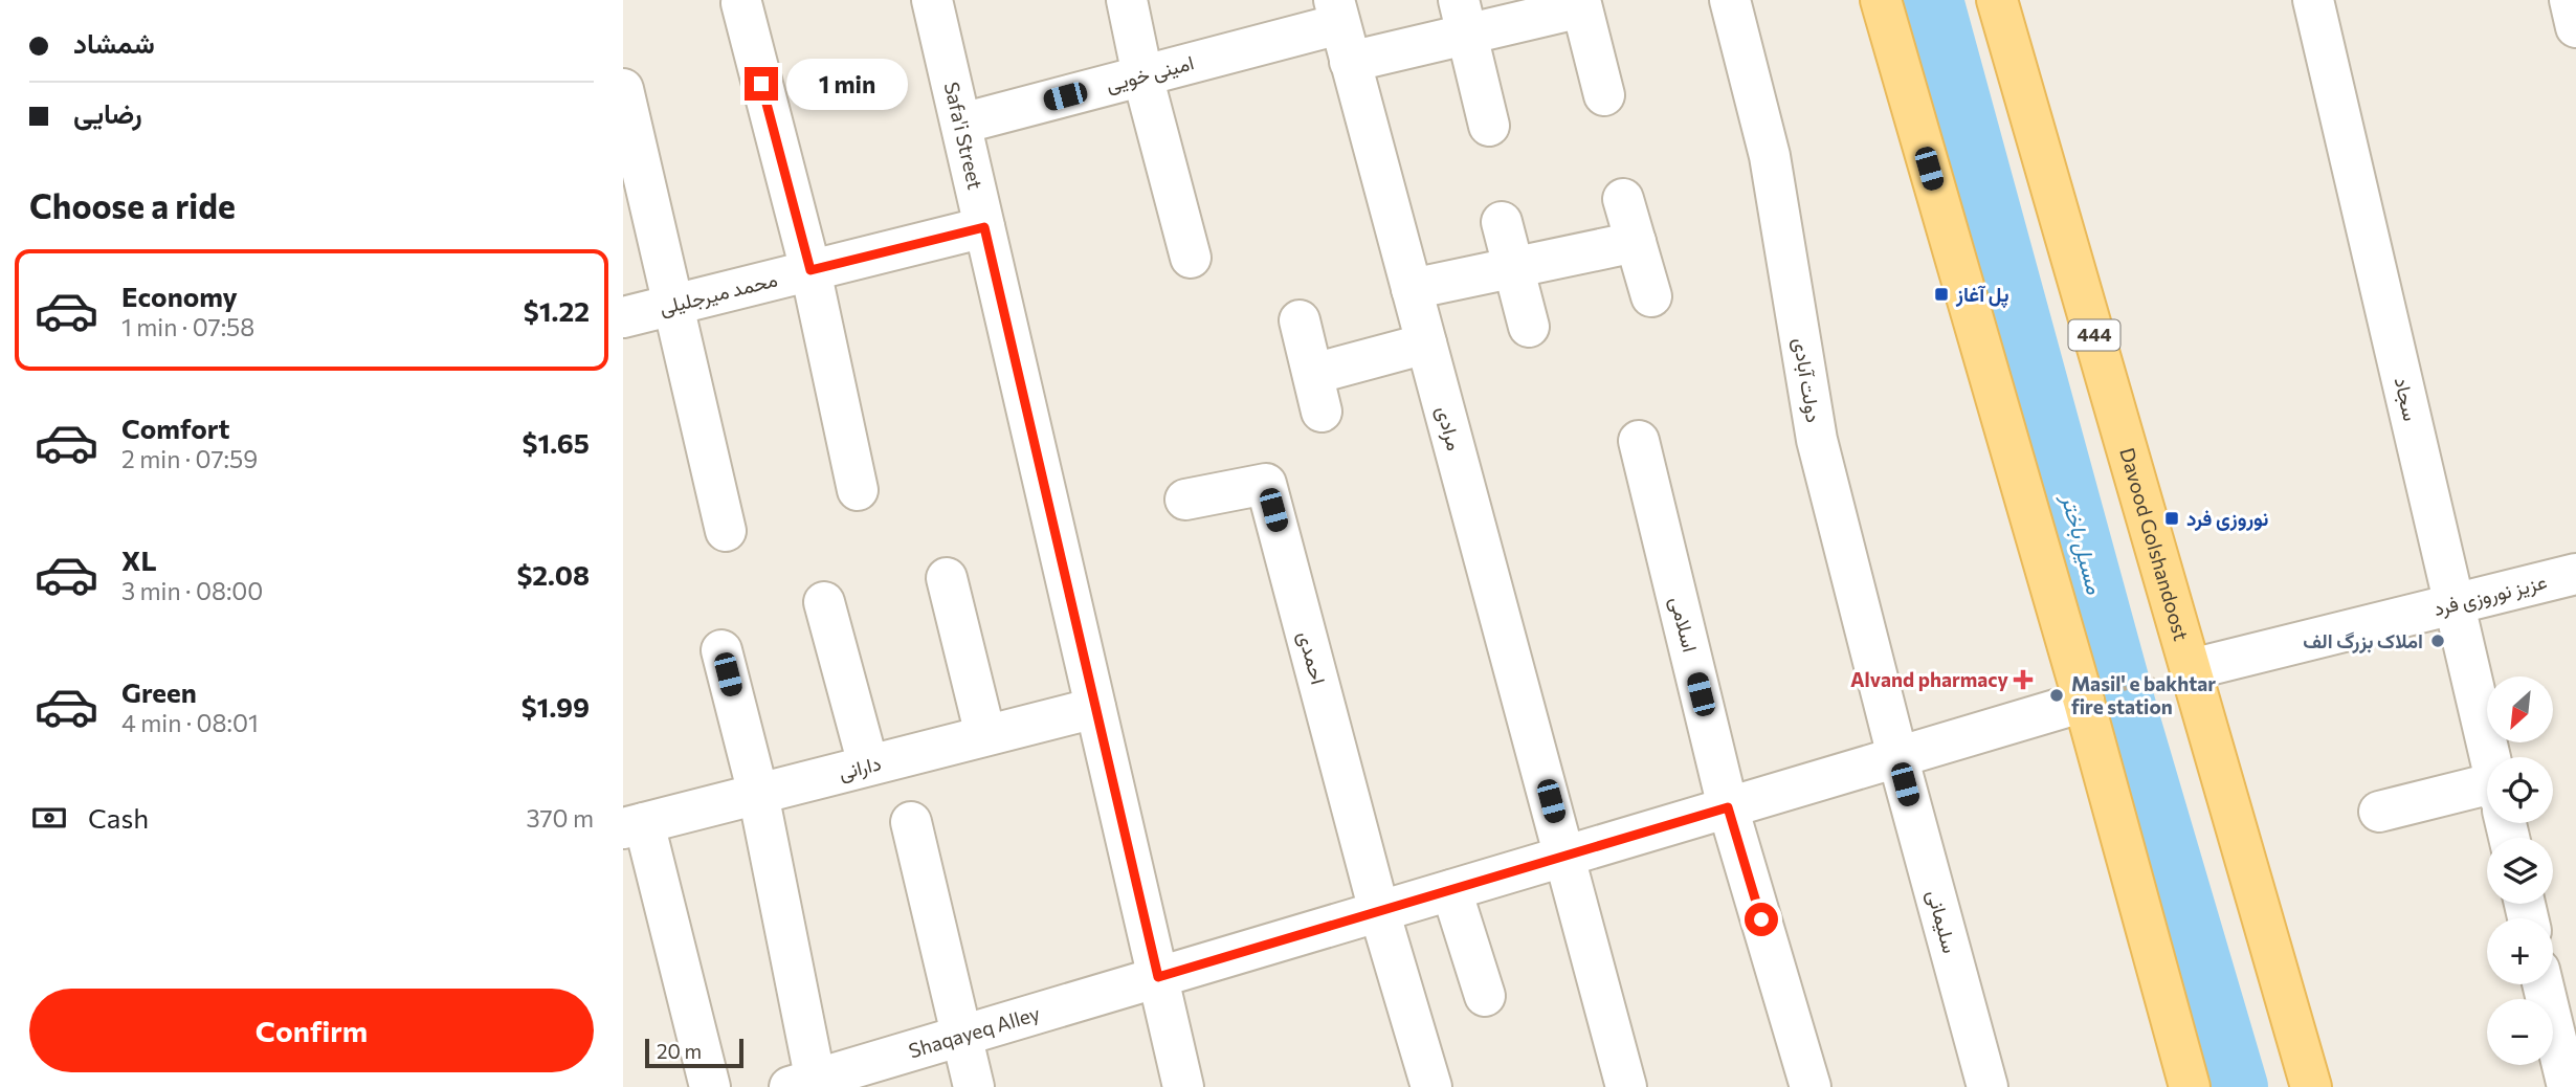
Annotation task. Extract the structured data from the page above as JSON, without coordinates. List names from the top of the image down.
{
  "streets": {
    "main road": ["444", "Davood Golshandoost"],
    "street": [
      "امینی خویی",
      "Safa'i Street",
      "محمد میرجلیلی",
      "دولت آبادی",
      "سجاد",
      "مرادی",
      "عزیز نوروزی فرد",
      "اسلامی",
      "احمدی",
      "دارانی",
      "سلیمانی",
      "Shaqayeq Alley"
    ]
  },
  "crossings": [
    ["امینی خویی", "Safa'i Street"],
    ["امینی خویی", "مرادی"],
    ["Safa'i Street", "محمد میرجلیلی"],
    ["Safa'i Street", "دارانی"],
    ["Safa'i Street", "Shaqayeq Alley"],
    ["دولت آبادی", "سلیمانی"],
    ["دولت آبادی", "Shaqayeq Alley"],
    ["سجاد", "عزیز نوروزی فرد"],
    ["مرادی", "Shaqayeq Alley"],
    ["Davood Golshandoost", "عزیز نوروزی فرد"],
    ["اسلامی", "Shaqayeq Alley"],
    ["احمدی", "Shaqayeq Alley"],
    ["سلیمانی", "Shaqayeq Alley"]
  ],
  "water": ["مسیل باختر"],
  "places": {
    "transit": ["پل آغاز", "نوروزی فرد"],
    "other": ["املاک بزرگ الف", "Masil' e bakhtar fire station"],
    "health": ["Alvand pharmacy"]
  },
  "scale_bar": "20 m",
  "north": "bottom left",
  "page": {
    "banner": ["شمشاد", "رضایی"],
    "bubble": "1 min",
    "heading": "Choose a ride",
    "list": [
      {
        "name": "Economy",
        "note": "1 min · 07:58",
        "value": "$1.22"
      },
      {
        "name": "Comfort",
        "note": "2 min · 07:59",
        "value": "$1.65"
      },
      {
        "name": "XL",
        "note": "3 min · 08:00",
        "value": "$2.08"
      },
      {
        "name": "Green",
        "note": "4 min · 08:01",
        "value": "$1.99"
      }
    ],
    "map_buttons": ["+", "−"],
    "pay": ["Cash", "370 m"],
    "buttons": "Confirm",
    "scale": "20 m"
  }
}
